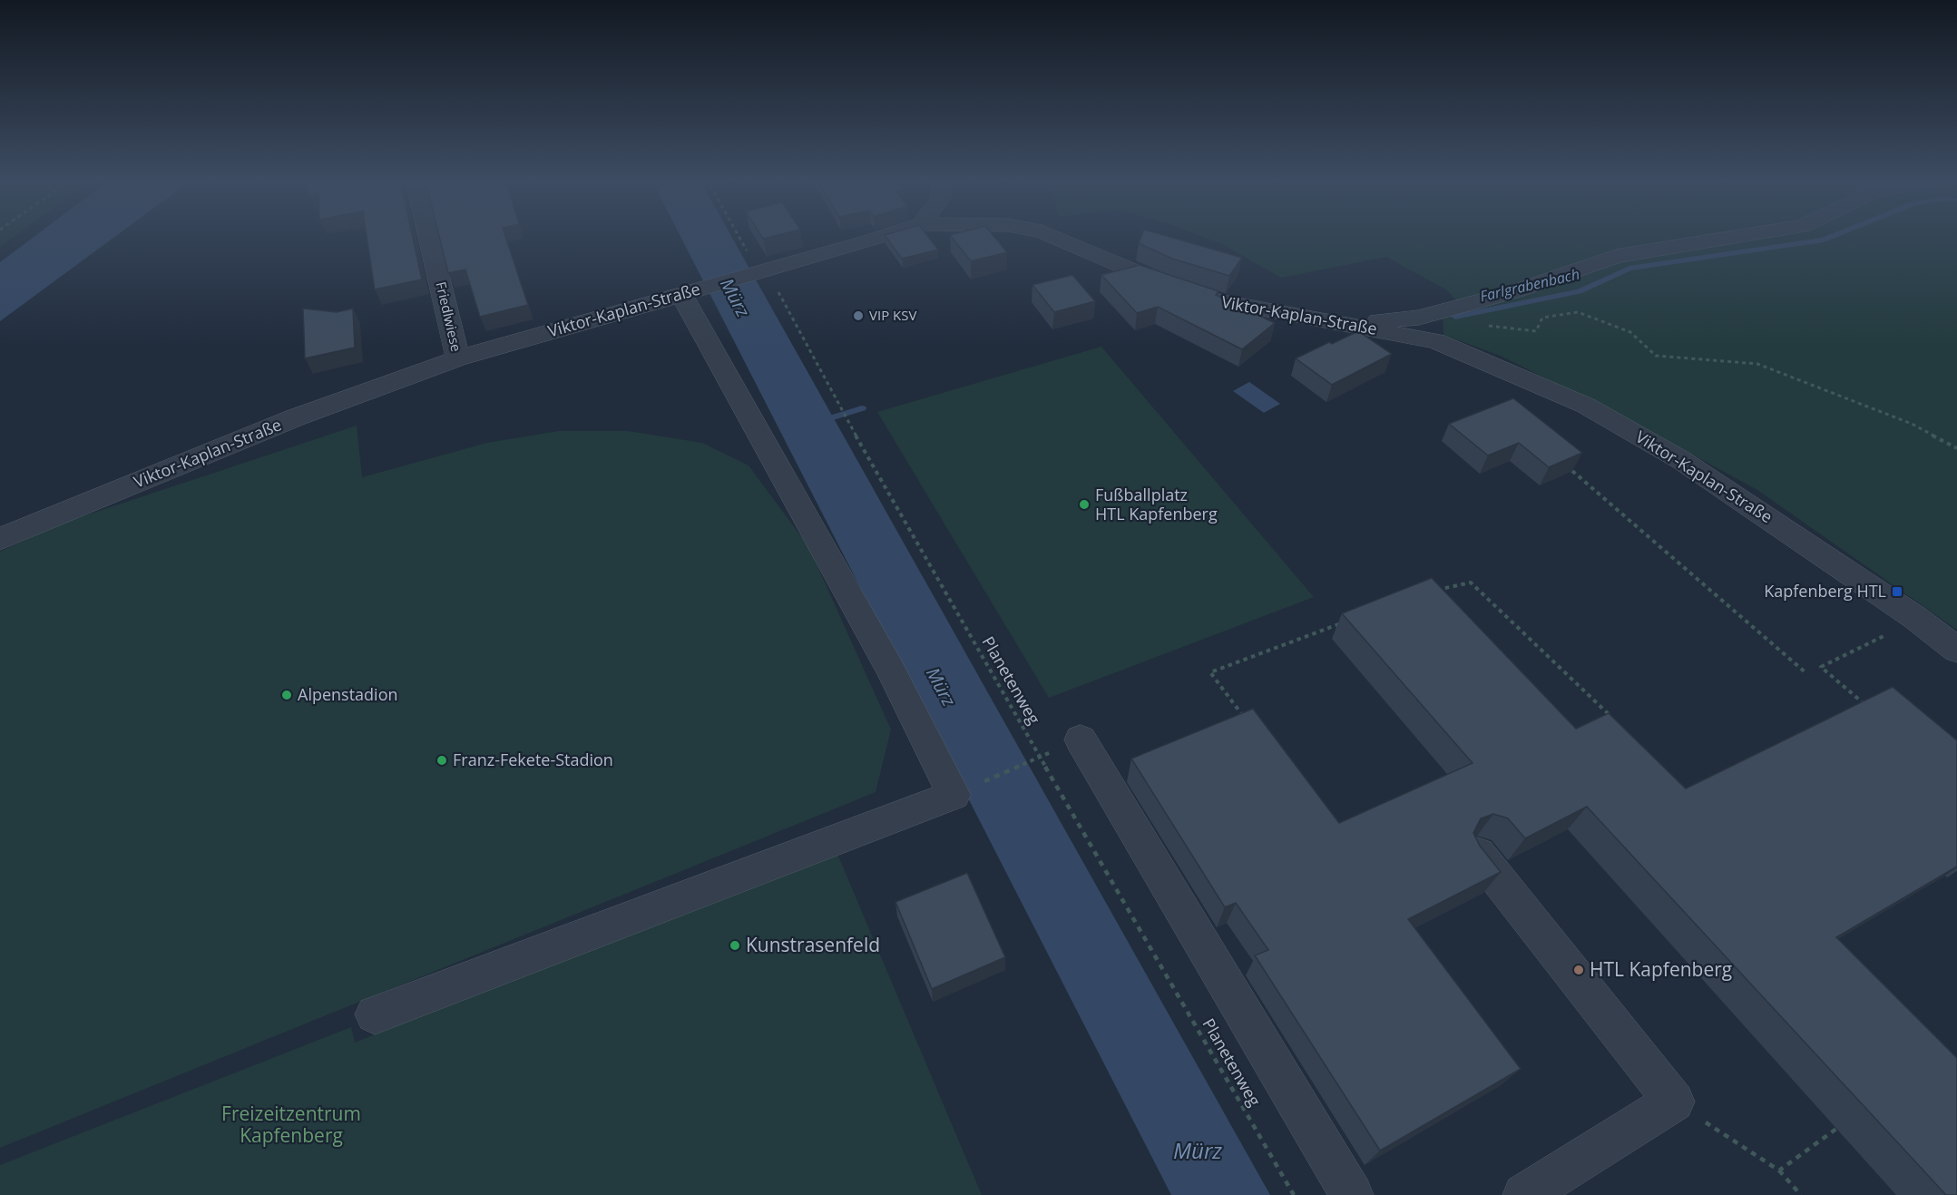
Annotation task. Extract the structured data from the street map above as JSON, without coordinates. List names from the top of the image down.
{
  "streets": {
    "street": ["Viktor-Kaplan-Straße", "Friedlwiese"],
    "path": ["Planetenweg"]
  },
  "crossings": [
    ["Viktor-Kaplan-Straße", "Friedlwiese"],
    ["Viktor-Kaplan-Straße", "Planetenweg"]
  ],
  "water": ["Farlgrabenbach", "Mürz"],
  "parks": ["Freizeitzentrum Kapfenberg"],
  "places": {
    "other": [
      "VIP KSV",
      "Fußballplatz HTL Kapfenberg",
      "Alpenstadion",
      "Franz-Fekete-Stadion",
      "Kunstrasenfeld",
      "HTL Kapfenberg"
    ],
    "transit": ["Kapfenberg HTL"]
  }
}
